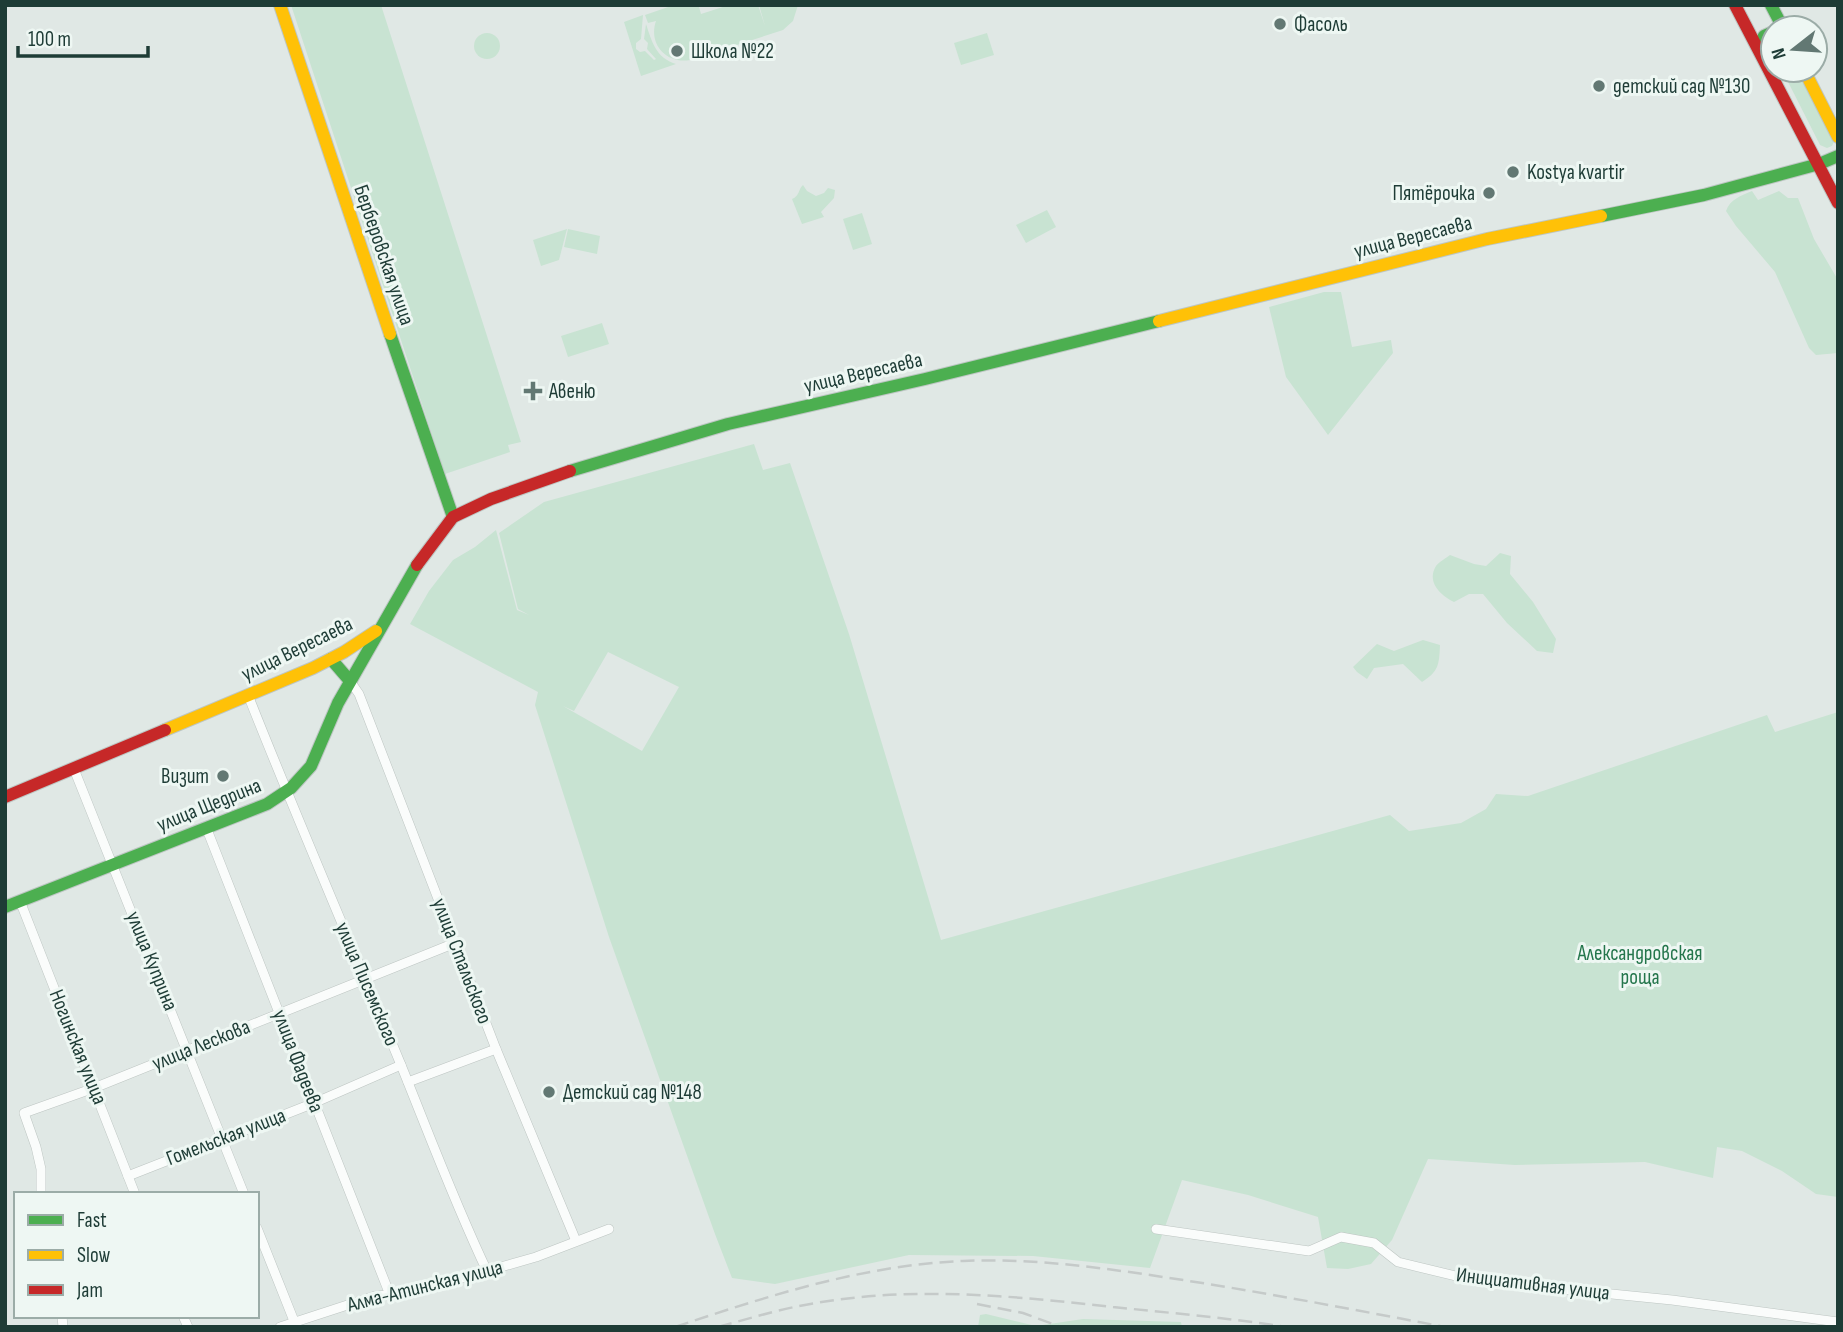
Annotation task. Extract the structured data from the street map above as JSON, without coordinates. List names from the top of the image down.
{
  "streets": {
    "main road": ["улица Вересаева", "Берберовская улица", "улица Щедрина"],
    "street": [
      "улица Куприна",
      "улица Стальского",
      "улица Писемского",
      "улица Лескова",
      "Ногинская улица",
      "улица Фадеева",
      "Гомельская улица",
      "Инициативная улица",
      "Алма-Атинская улица"
    ]
  },
  "crossings": [
    ["улица Вересаева", "Берберовская улица"],
    ["улица Вересаева", "улица Щедрина"],
    ["улица Вересаева", "улица Куприна"],
    ["улица Вересаева", "улица Писемского"],
    ["улица Щедрина", "улица Куприна"],
    ["улица Щедрина", "улица Стальского"],
    ["улица Щедрина", "улица Писемского"],
    ["улица Щедрина", "Ногинская улица"],
    ["улица Щедрина", "улица Фадеева"],
    ["улица Куприна", "улица Лескова"],
    ["улица Куприна", "Гомельская улица"],
    ["улица Стальского", "улица Лескова"],
    ["улица Стальского", "Алма-Атинская улица"],
    ["улица Писемского", "улица Лескова"],
    ["улица Писемского", "Гомельская улица"],
    ["улица Писемского", "Алма-Атинская улица"],
    ["улица Лескова", "Ногинская улица"],
    ["улица Лескова", "улица Фадеева"],
    ["Ногинская улица", "Гомельская улица"],
    ["улица Фадеева", "Гомельская улица"],
    ["улица Фадеева", "Алма-Атинская улица"]
  ],
  "parks": ["Александровская роща"],
  "places": {
    "other": [
      "Фасоль",
      "Школа №22",
      "детский сад №130",
      "Kostya kvartir",
      "Пятёрочка",
      "Визит",
      "Детский сад №148"
    ],
    "health": ["Авеню"]
  },
  "legend": ["Fast", "Slow", "Jam"],
  "scale_bar": "100 m",
  "north": "left"
}
